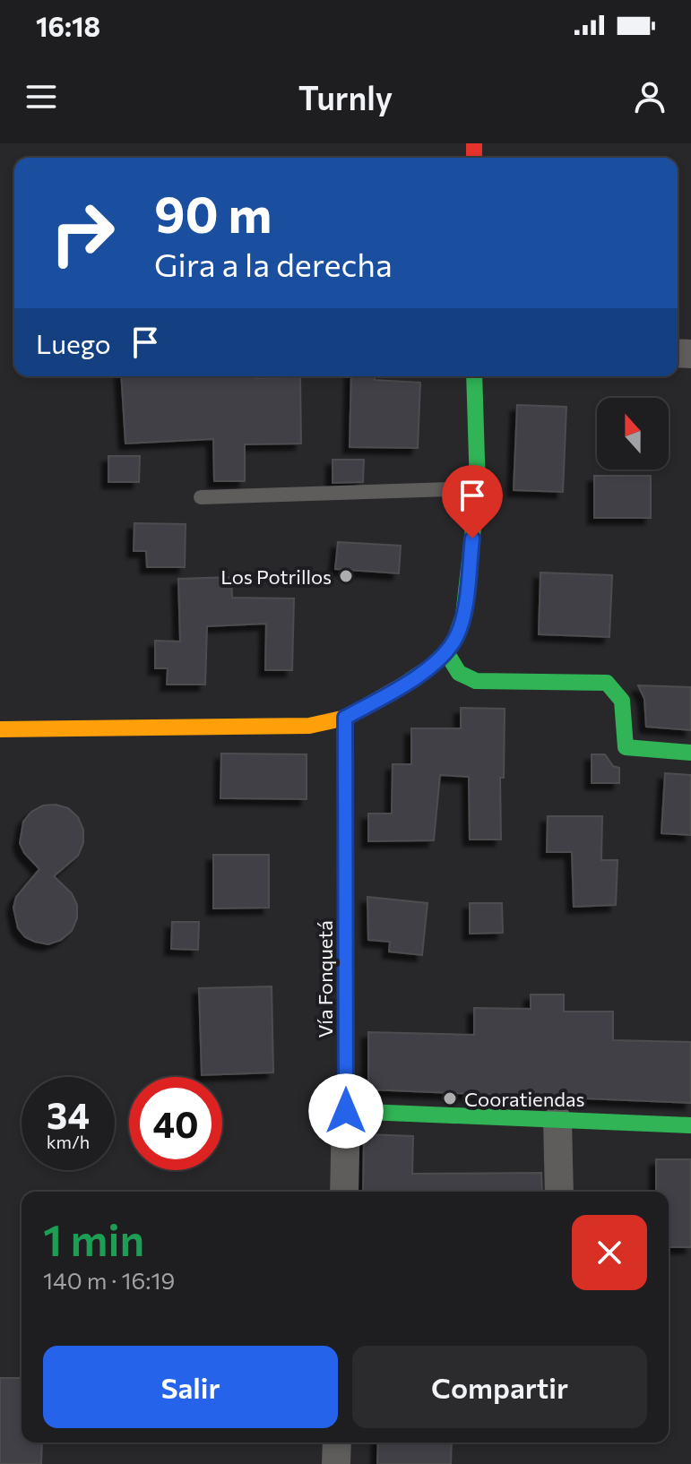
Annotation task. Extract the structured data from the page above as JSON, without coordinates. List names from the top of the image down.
{
  "streets": {
    "street": ["Vía Fonquetá"]
  },
  "places": ["Los Potrillos", "Cooratiendas"],
  "north": "top",
  "page": {
    "status": "16:18",
    "header": "Turnly",
    "turn": ["90 m", "Gira a la derecha"],
    "then": "Luego",
    "speed": "34 km/h",
    "limit": "40",
    "heading": ["1 min", "140 m · 16:19"],
    "buttons": ["Salir", "Compartir"]
  }
}
